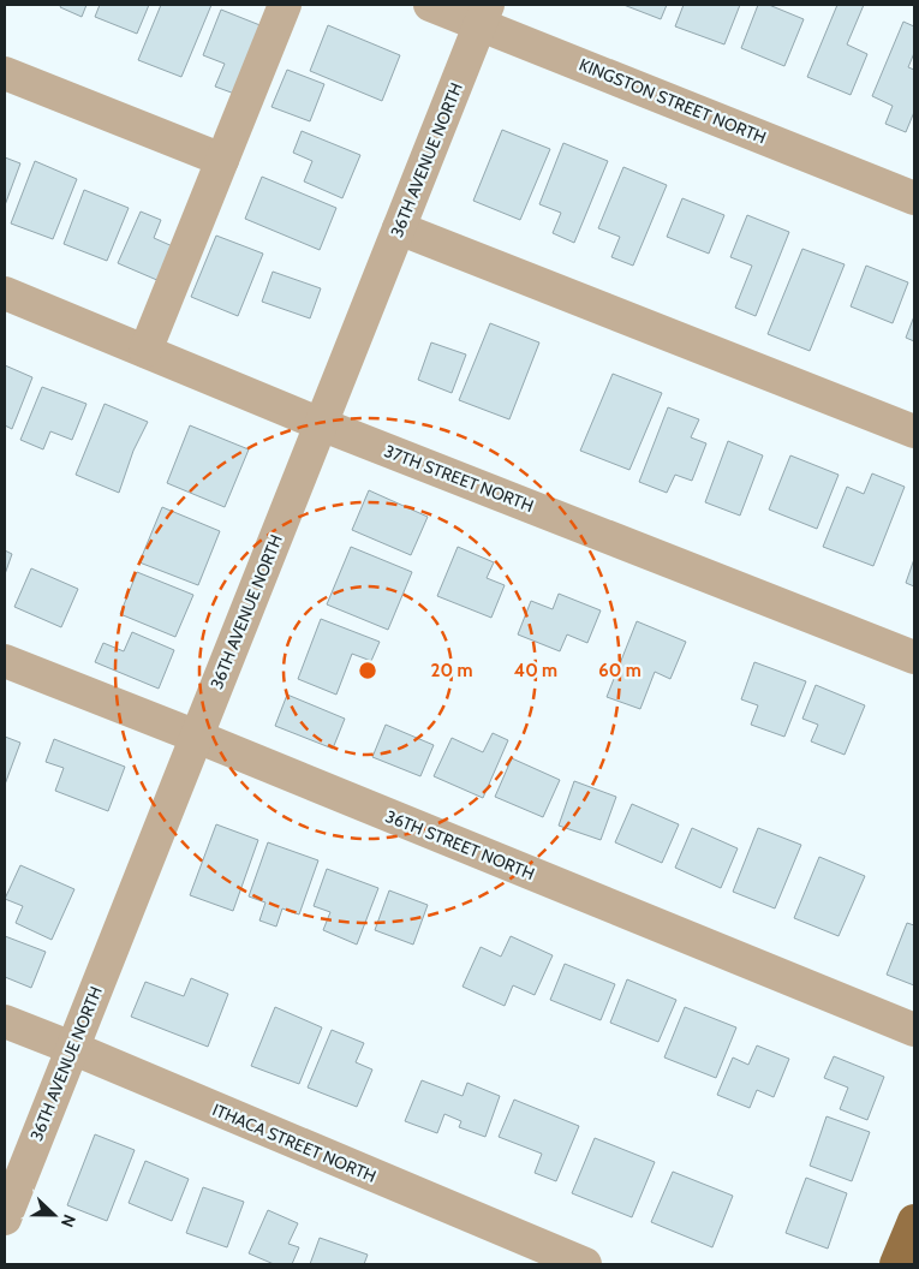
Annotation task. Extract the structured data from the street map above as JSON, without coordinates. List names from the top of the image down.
{
  "streets": {
    "street": [
      "KINGSTON STREET NORTH",
      "36TH AVENUE NORTH",
      "37TH STREET NORTH",
      "36TH STREET NORTH",
      "ITHACA STREET NORTH"
    ]
  },
  "crossings": [
    ["KINGSTON STREET NORTH", "36TH AVENUE NORTH"],
    ["36TH AVENUE NORTH", "37TH STREET NORTH"],
    ["36TH AVENUE NORTH", "36TH STREET NORTH"],
    ["36TH AVENUE NORTH", "ITHACA STREET NORTH"]
  ],
  "north": "right",
  "rings": ["20 m", "40 m", "60 m"]
}
